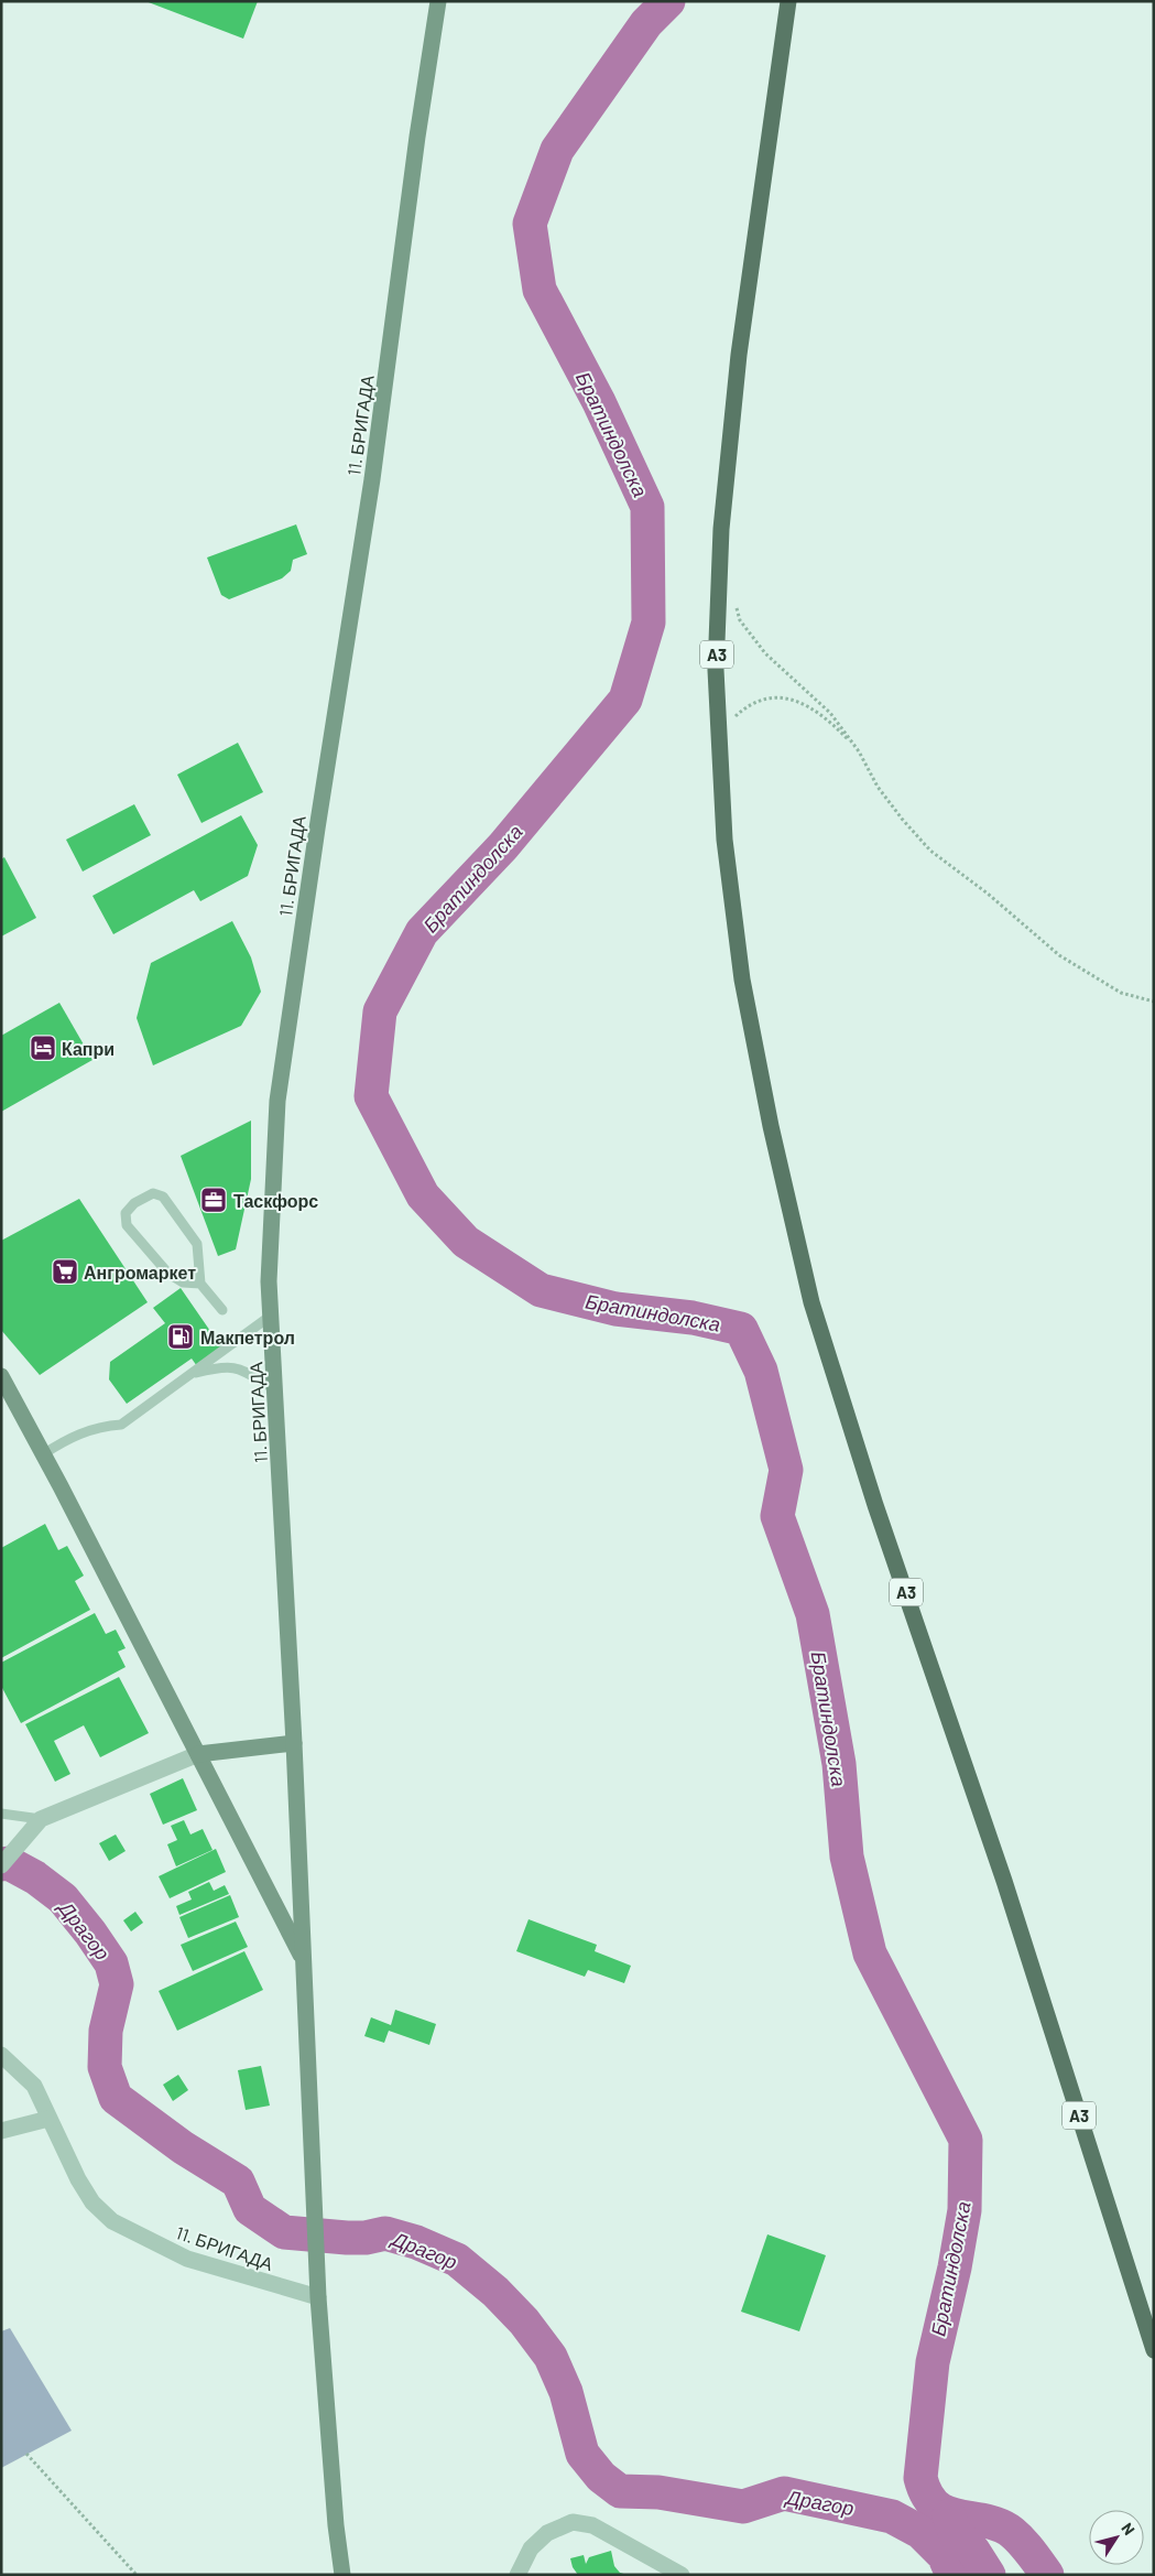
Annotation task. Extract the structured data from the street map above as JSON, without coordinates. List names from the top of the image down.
{
  "streets": {
    "main road": ["11. БРИГАДА", "A3"]
  },
  "water": ["Братиндолска", "Драгор"],
  "places": {
    "hotel": ["Капри"],
    "office": ["Таскфорс"],
    "supermarket": ["Ангромаркет"],
    "fuel station": ["Макпетрол"]
  },
  "north": "top right"
}
